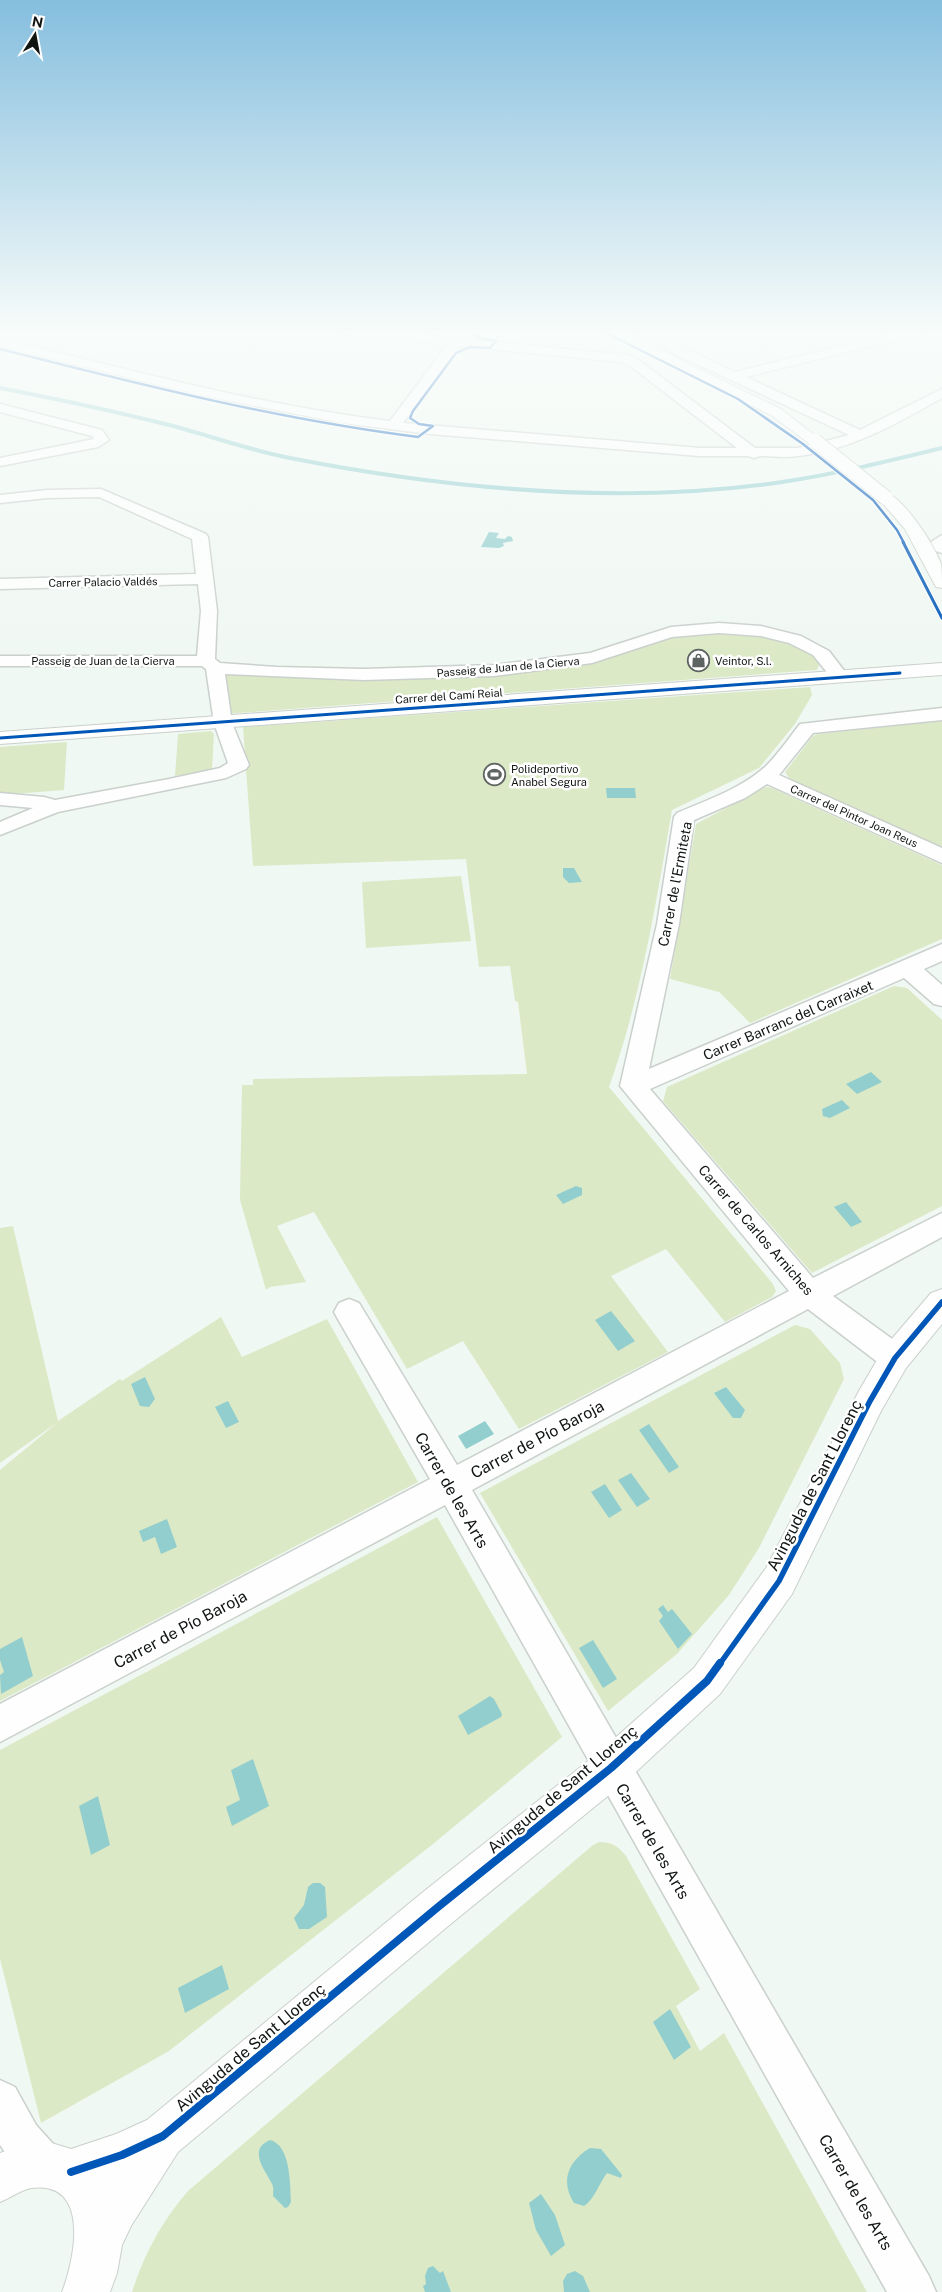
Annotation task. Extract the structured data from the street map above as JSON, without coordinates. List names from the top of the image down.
{
  "streets": {
    "street": [
      "Carrer Palacio Valdés",
      "Passeig de Juan de la Cierva",
      "Carrer del Camí Reial",
      "Carrer del Pintor Joan Reus",
      "Carrer de l'Ermiteta",
      "Carrer Barranc del Carraixet",
      "Carrer de Carlos Arniches",
      "Carrer de Pío Baroja",
      "Avinguda de Sant Llorenç",
      "Carrer de les Arts"
    ]
  },
  "crossings": [
    ["Passeig de Juan de la Cierva", "Carrer del Camí Reial"],
    ["Carrer del Pintor Joan Reus", "Carrer de l'Ermiteta"],
    ["Carrer de l'Ermiteta", "Carrer Barranc del Carraixet"],
    ["Carrer de l'Ermiteta", "Carrer de Carlos Arniches"],
    ["Carrer Barranc del Carraixet", "Carrer de Carlos Arniches"],
    ["Carrer de Carlos Arniches", "Carrer de Pío Baroja"],
    ["Carrer de Carlos Arniches", "Avinguda de Sant Llorenç"],
    ["Carrer de Pío Baroja", "Carrer de les Arts"],
    ["Avinguda de Sant Llorenç", "Carrer de les Arts"]
  ],
  "places": {
    "shop": ["Veintor, S.l."],
    "sports": ["Polideportivo Anabel Segura"]
  },
  "north": "top"
}
